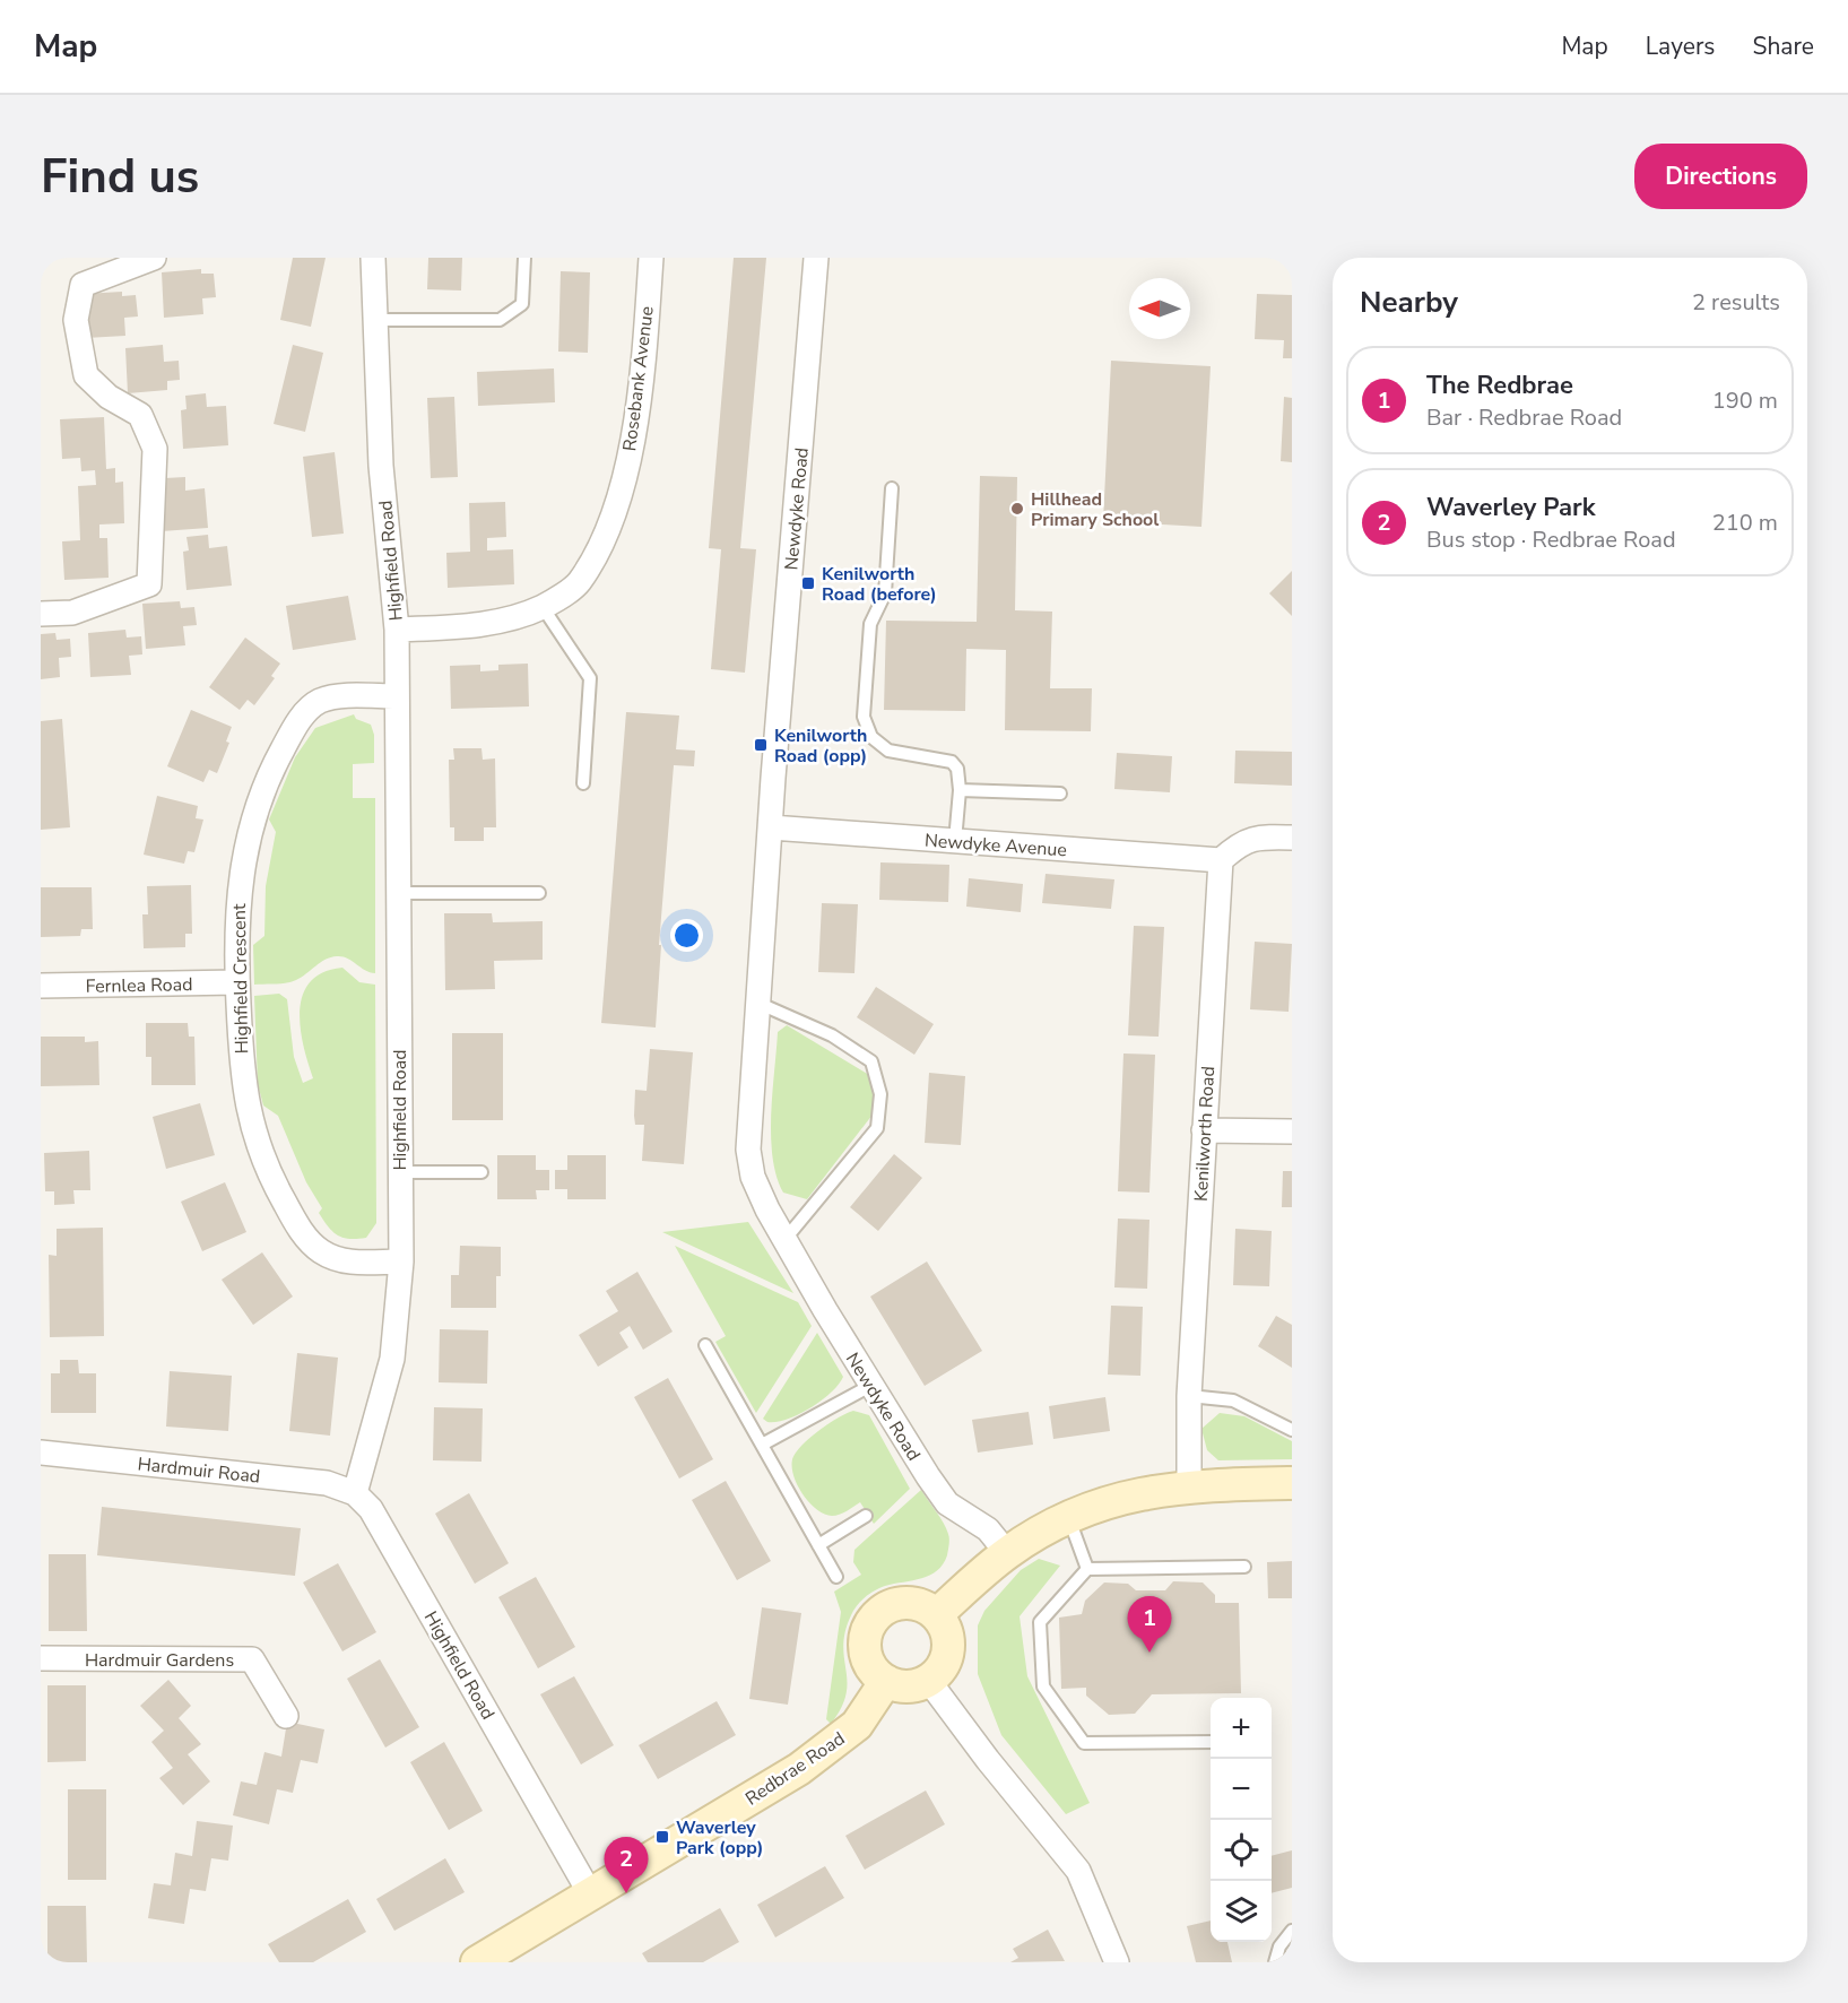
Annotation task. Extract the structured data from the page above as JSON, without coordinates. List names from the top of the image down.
{
  "streets": {
    "street": [
      "Rosebank Avenue",
      "Newdyke Road",
      "Highfield Road",
      "Newdyke Avenue",
      "Highfield Crescent",
      "Fernlea Road",
      "Kenilworth Road",
      "Hardmuir Road",
      "Hardmuir Gardens",
      "Redbrae Road"
    ]
  },
  "crossings": [
    ["Rosebank Avenue", "Highfield Road"],
    ["Newdyke Road", "Newdyke Avenue"],
    ["Highfield Road", "Highfield Crescent"],
    ["Highfield Road", "Hardmuir Road"],
    ["Highfield Road", "Redbrae Road"],
    ["Newdyke Avenue", "Kenilworth Road"],
    ["Highfield Crescent", "Fernlea Road"]
  ],
  "places": {
    "other": ["Hillhead Primary School"],
    "transit": ["Kenilworth Road (before)", "Kenilworth Road (opp)", "Waverley Park (opp)"]
  },
  "north": "left",
  "page": {
    "header": "Map",
    "nav": ["Map", "Layers", "Share"],
    "buttons": "Directions",
    "title": "Find us",
    "heading": ["Nearby", "2 results"],
    "list": [
      {
        "mark": "1",
        "name": "The Redbrae",
        "note": "Bar · Redbrae Road",
        "value": "190 m"
      },
      {
        "mark": "2",
        "name": "Waverley Park",
        "note": "Bus stop · Redbrae Road",
        "value": "210 m"
      }
    ],
    "pins": ["1", "2"],
    "map_buttons": ["+", "−"]
  }
}
